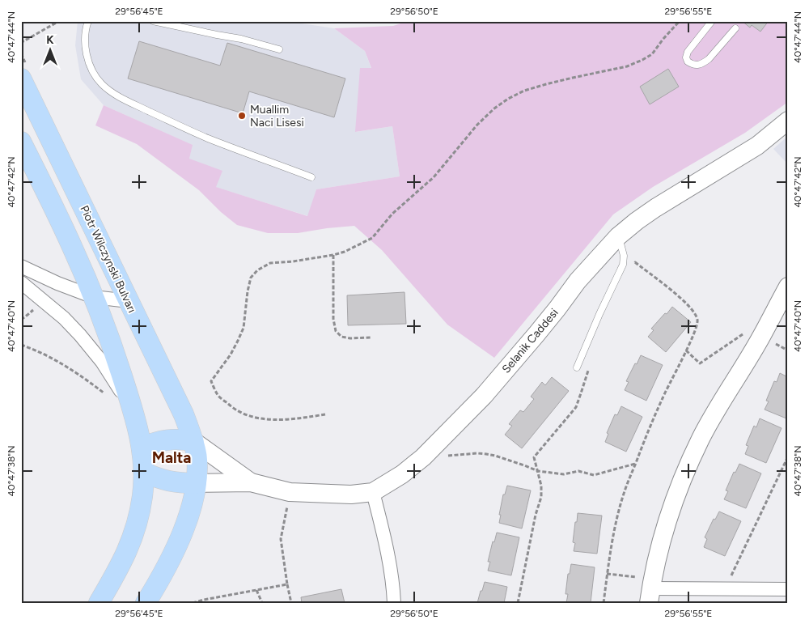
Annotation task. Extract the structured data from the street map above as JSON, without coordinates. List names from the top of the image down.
{
  "streets": {
    "main road": ["Piotr Wilczynski Bulvarı", "Selanik Caddesi"]
  },
  "crossings": [
    ["Piotr Wilczynski Bulvarı", "Selanik Caddesi"]
  ],
  "districts": ["Malta"],
  "places": ["Muallim Naci Lisesi"],
  "north": "top",
  "coordinates": [
    "29°56'45\"E",
    "29°56'50\"E",
    "29°56'55\"E",
    "40°47'44\"N",
    "40°47'42\"N",
    "40°47'40\"N",
    "40°47'38\"N"
  ]
}
